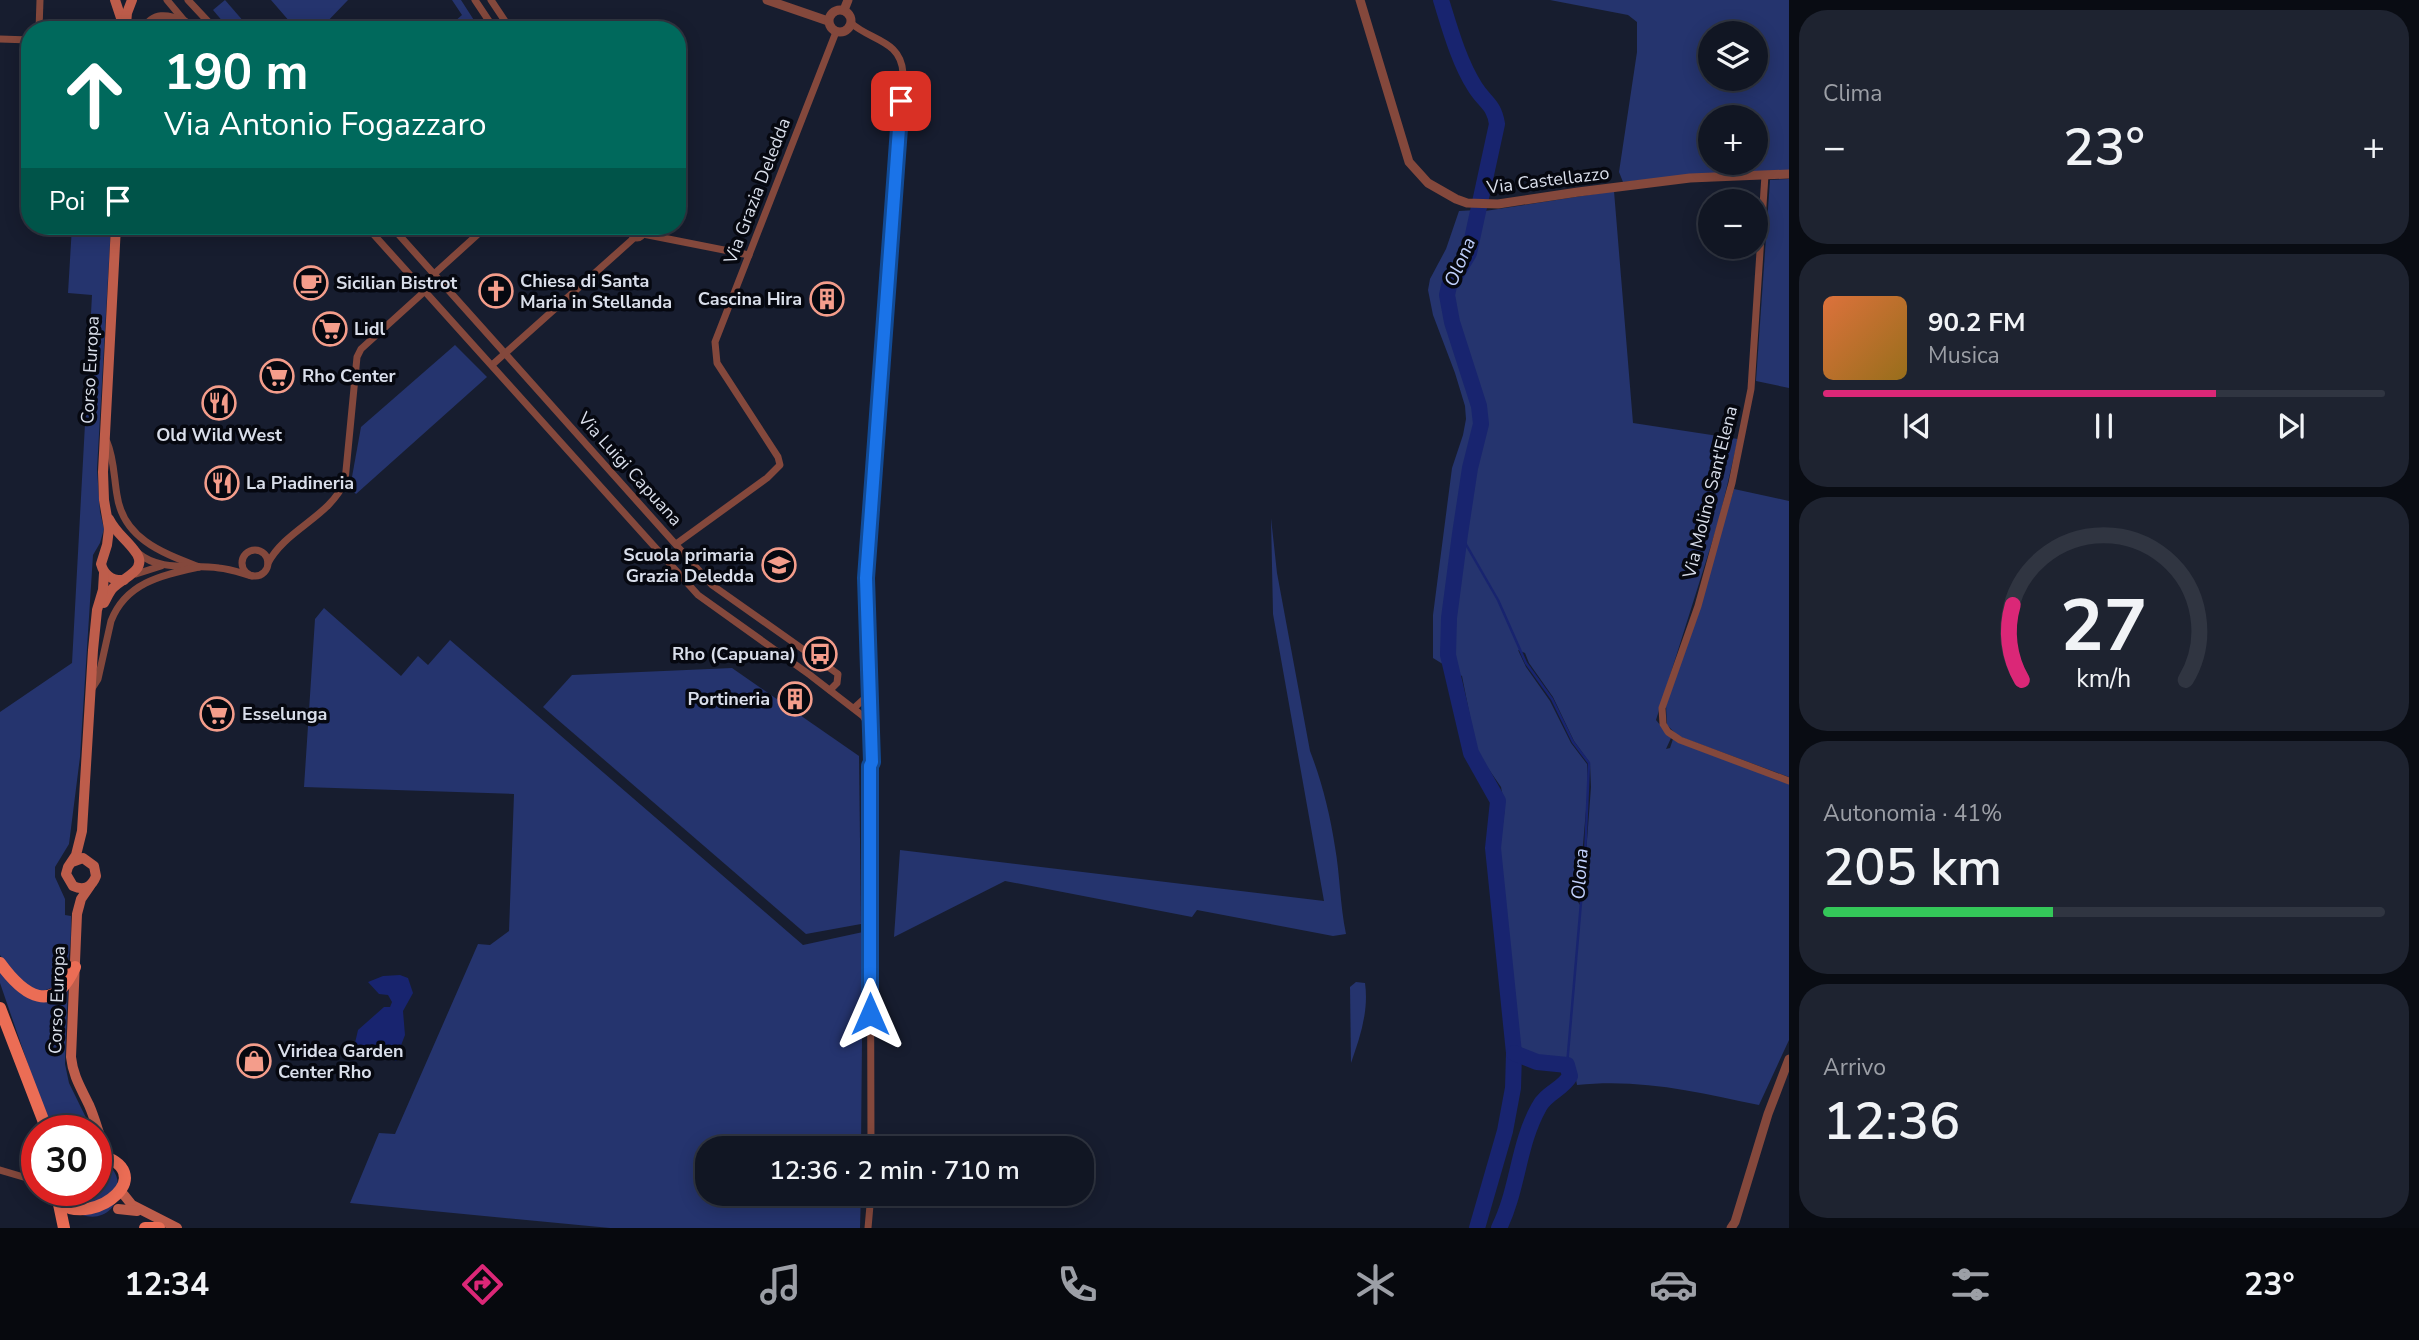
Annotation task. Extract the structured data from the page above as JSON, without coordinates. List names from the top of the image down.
{
  "streets": {
    "main road": ["Corso Europa"],
    "street": [
      "Via Castellazzo",
      "Via Grazia Deledda",
      "Via Luigi Capuana",
      "Via Molino Sant'Elena"
    ]
  },
  "crossings": [
    ["Via Castellazzo", "Via Molino Sant'Elena"],
    ["Via Grazia Deledda", "Via Luigi Capuana"]
  ],
  "water": ["Olona"],
  "places": {
    "cafe": ["Sicilian Bistrot"],
    "church": ["Chiesa di Santa Maria in Stellanda"],
    "building": ["Cascina Hira", "Portineria"],
    "supermarket": ["Lidl", "Rho Center", "Esselunga"],
    "restaurant": ["Old Wild West", "La Piadineria"],
    "school or university": ["Scuola primaria Grazia Deledda"],
    "bus stop": ["Rho (Capuana)"],
    "shop": ["Viridea Garden Center Rho"]
  },
  "page": {
    "tile": [
      "Clima",
      ["Autonomia · 41%", "205 km"],
      ["Arrivo", "12:36"]
    ],
    "map_buttons": ["+", "−"],
    "turn": ["190 m", "Via Antonio Fogazzaro"],
    "heat": ["−", "23°", "+"],
    "then": "Poi",
    "song": ["90.2 FM", "Musica"],
    "limit": "30",
    "trip": "12:36 · 2 min · 710 m",
    "tabs": ["12:34", "23°"],
    "gauge": ["27", "km/h"]
  }
}
